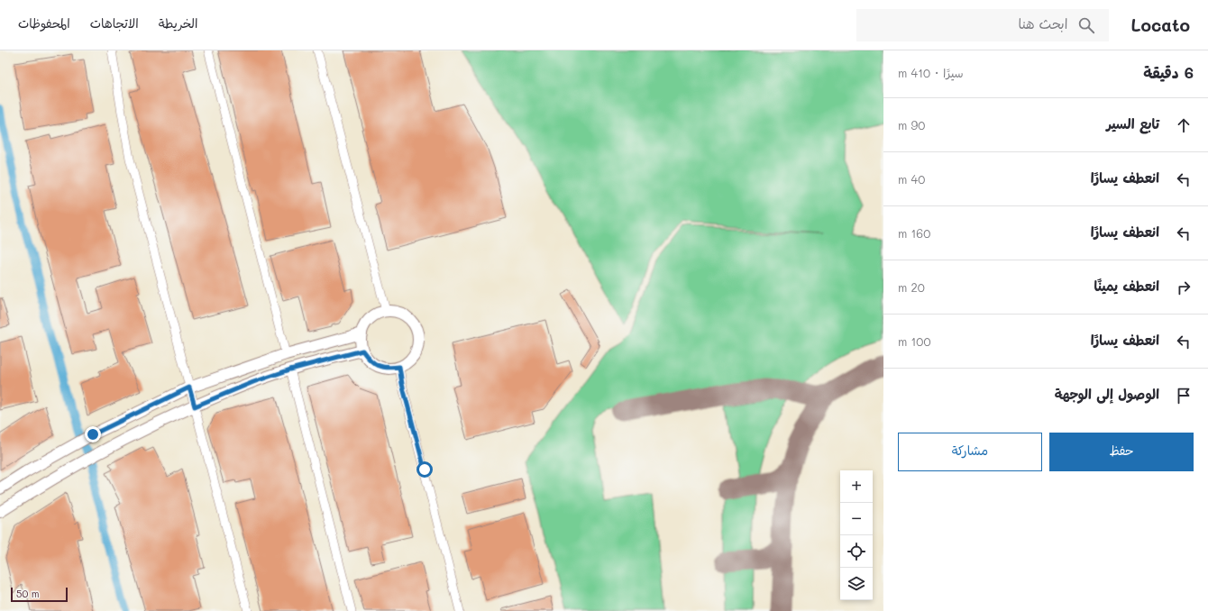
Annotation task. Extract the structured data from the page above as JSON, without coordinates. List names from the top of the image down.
{
  "scale_bar": "50 m",
  "page": {
    "header": "Locato",
    "search": "ابحث هنا",
    "nav": ["الخريطة", "الاتجاهات", "المحفوظات"],
    "heading": ["6 دقيقة", "سيرًا · 410 m"],
    "list": [
      ["تابع السير", "90 m"],
      ["انعطف يسارًا", "40 m"],
      ["انعطف يسارًا", "160 m"],
      ["انعطف يمينًا", "20 m"],
      ["انعطف يسارًا", "100 m"],
      "الوصول إلى الوجهة"
    ],
    "buttons": ["حفظ", "مشاركة"],
    "map_buttons": ["+", "−"],
    "scale": "50 m"
  }
}
